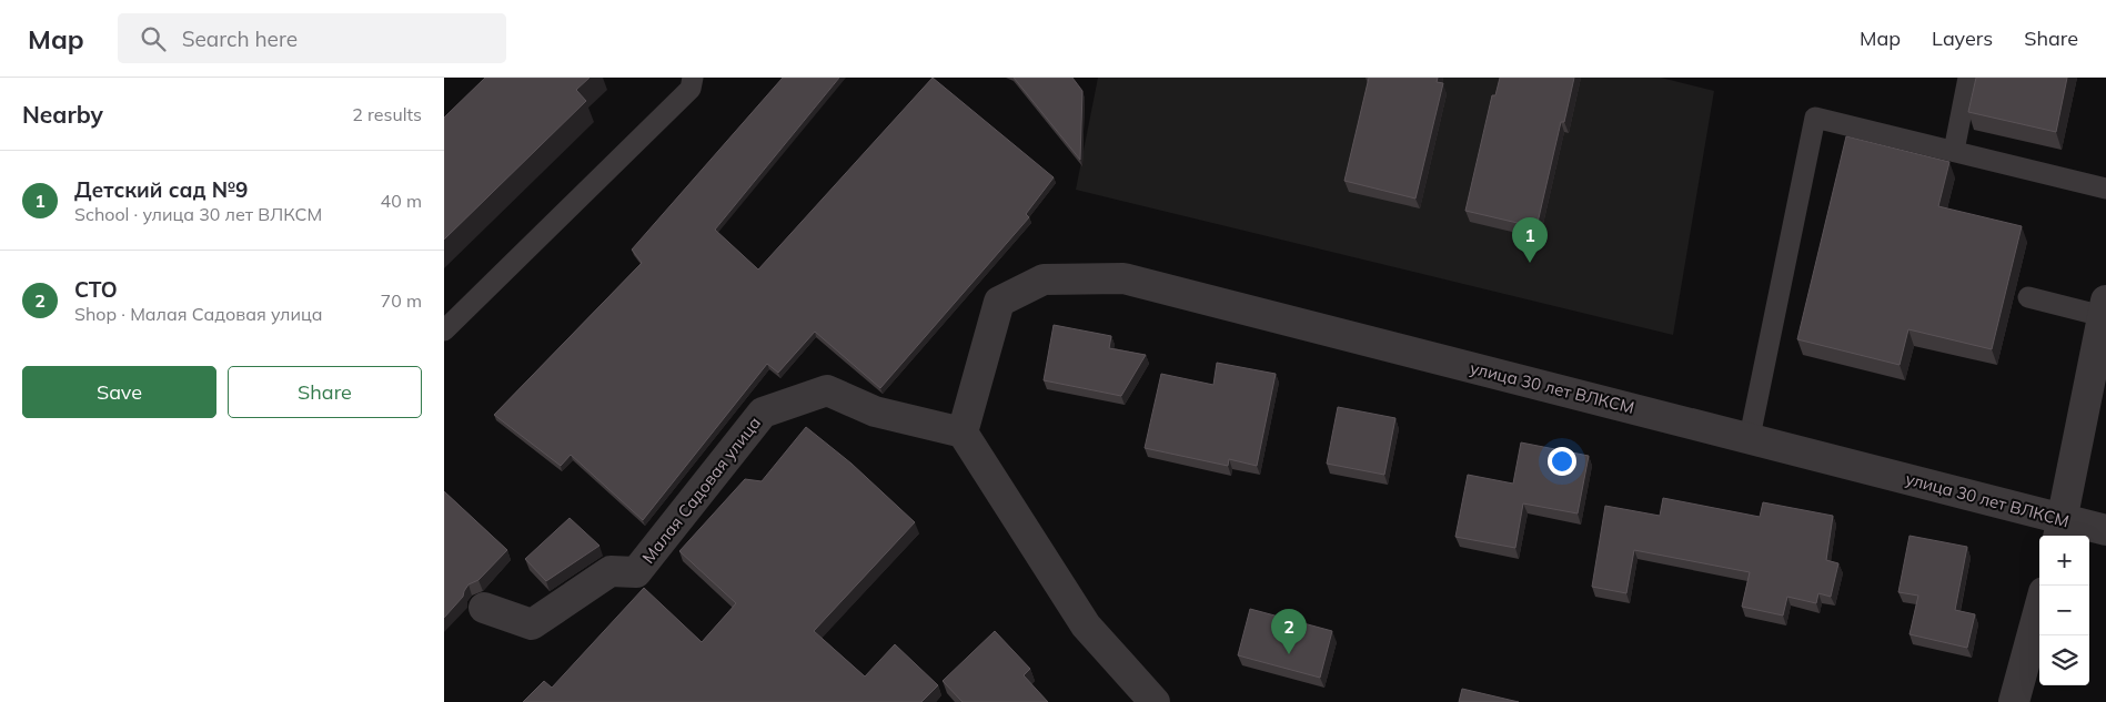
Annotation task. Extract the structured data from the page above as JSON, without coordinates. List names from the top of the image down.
{
  "streets": {
    "street": ["улица 30 лет ВЛКСМ", "Малая Садовая улица"]
  },
  "crossings": [
    ["улица 30 лет ВЛКСМ", "Малая Садовая улица"]
  ],
  "page": {
    "header": "Map",
    "search": "Search here",
    "nav": ["Map", "Layers", "Share"],
    "heading": ["Nearby", "2 results"],
    "list": [
      {
        "mark": "1",
        "name": "Детский сад №9",
        "note": "School · улица 30 лет ВЛКСМ",
        "value": "40 m"
      },
      {
        "mark": "2",
        "name": "СТО",
        "note": "Shop · Малая Садовая улица",
        "value": "70 m"
      }
    ],
    "pins": ["1", "2"],
    "buttons": ["Save", "Share"],
    "map_buttons": ["+", "−"]
  }
}
